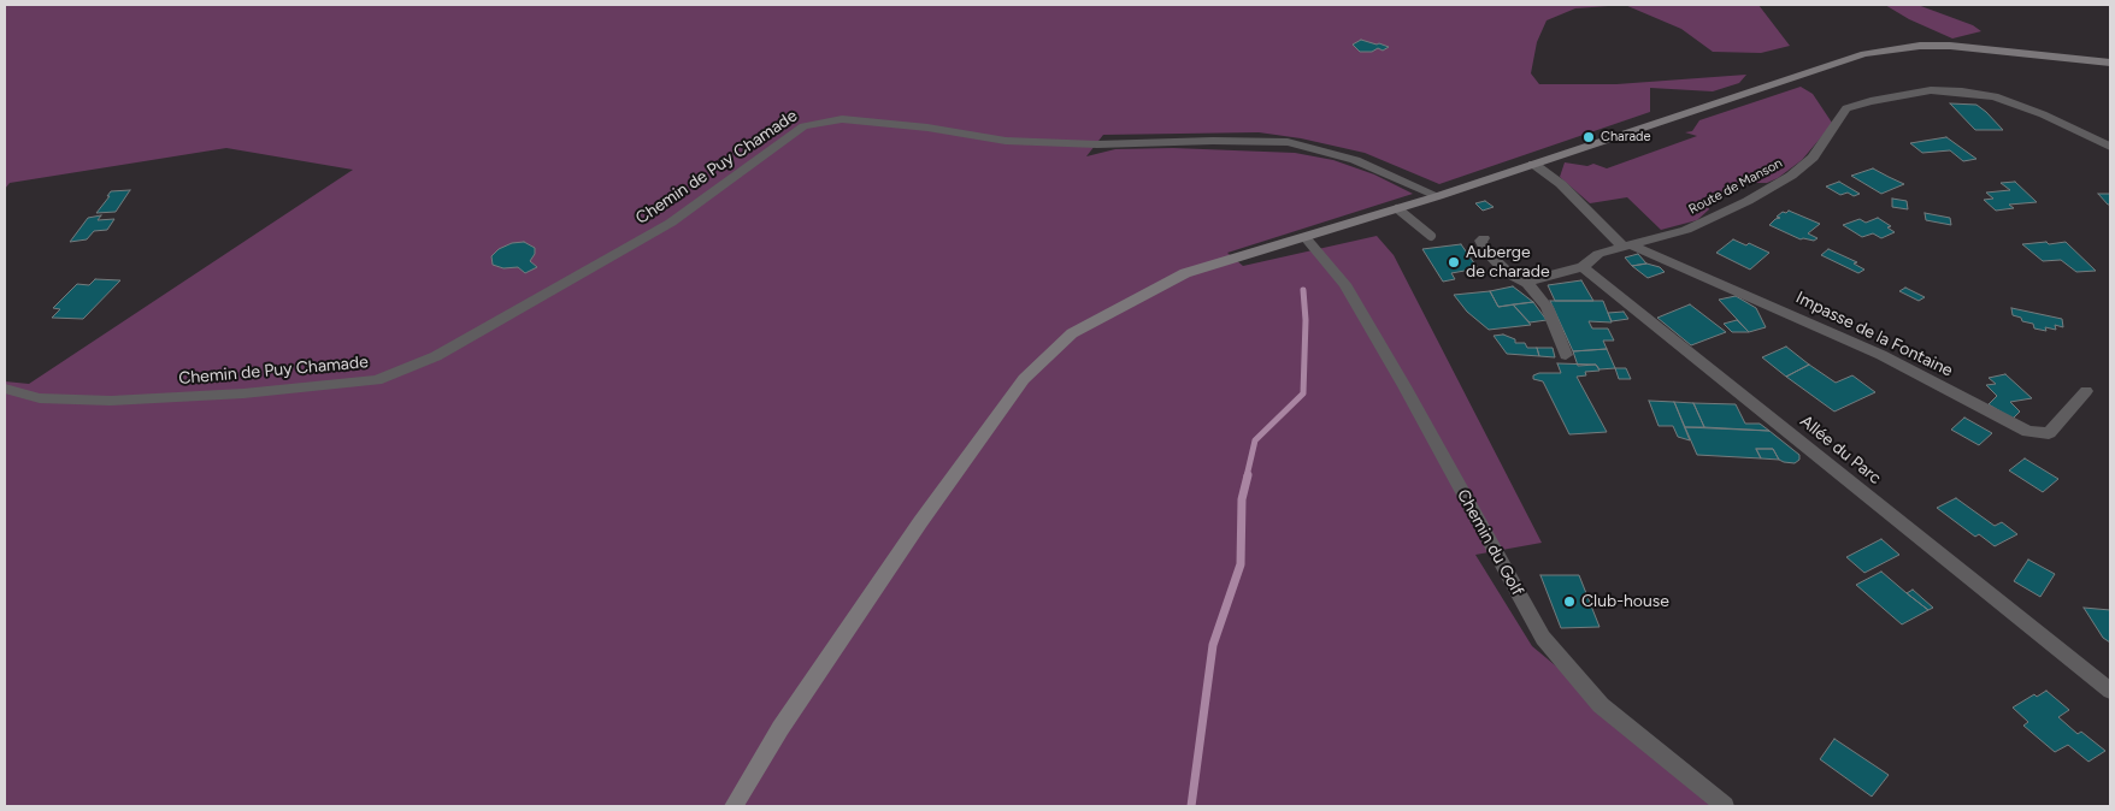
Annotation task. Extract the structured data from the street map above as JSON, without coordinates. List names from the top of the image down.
{
  "streets": {
    "street": [
      "Chemin de Puy Chamade",
      "Route de Manson",
      "Impasse de la Fontaine",
      "Allée du Parc",
      "Chemin du Golf"
    ]
  },
  "crossings": [
    ["Route de Manson", "Impasse de la Fontaine"]
  ],
  "places": ["Charade", "Auberge de charade", "Club-house"]
}
